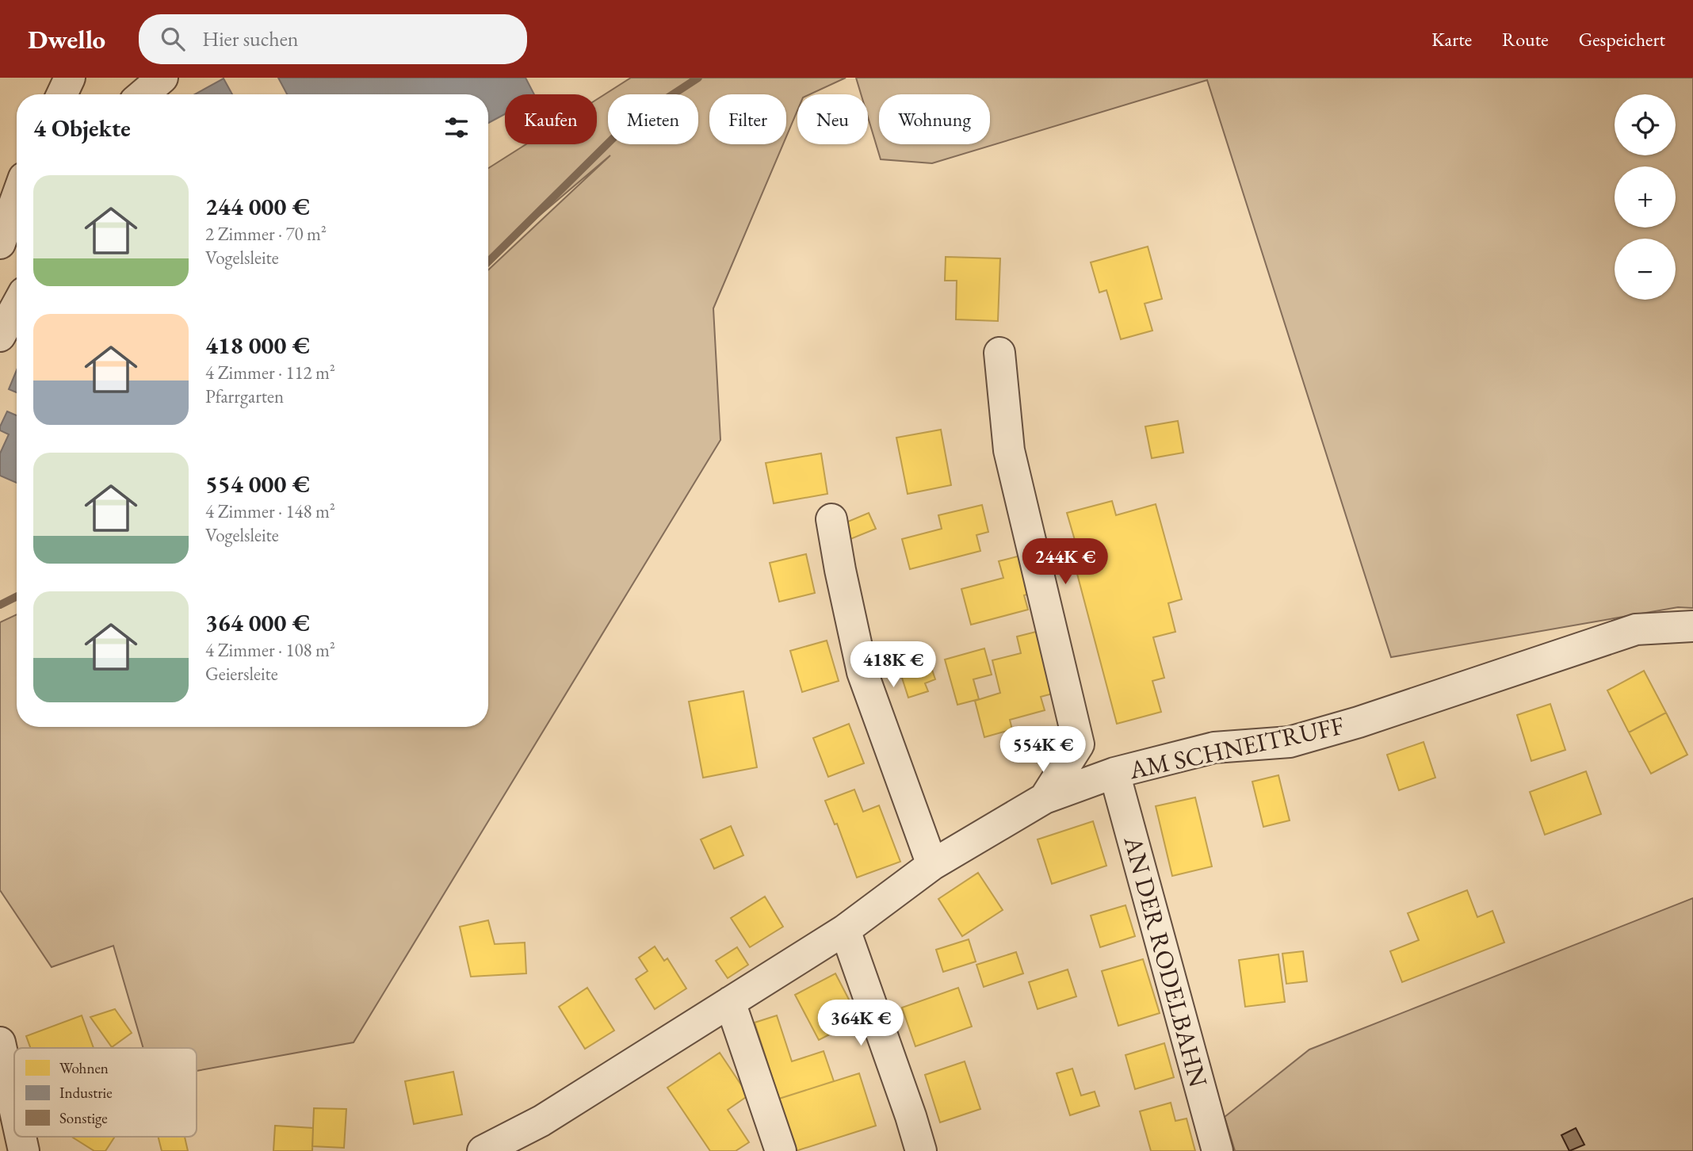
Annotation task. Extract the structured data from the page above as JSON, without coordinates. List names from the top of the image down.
{
  "streets": {
    "street": ["AM SCHNEITRUFF", "AN DER RODELBAHN"]
  },
  "crossings": [
    ["AM SCHNEITRUFF", "AN DER RODELBAHN"]
  ],
  "legend": ["Wohnen", "Industrie", "Sonstige"],
  "page": {
    "header": "Dwello",
    "search": "Hier suchen",
    "nav": ["Karte", "Route", "Gespeichert"],
    "map_buttons": ["+", "−"],
    "chip": [
      "Kaufen",
      "Mieten",
      "Filter",
      "Neu",
      "Wohnung"
    ],
    "heading": "4 Objekte",
    "list": [
      {
        "name": "244 000 €",
        "note": "2 Zimmer · 70 m² · Vogelsleite"
      },
      {
        "name": "418 000 €",
        "note": "4 Zimmer · 112 m² · Pfarrgarten"
      },
      {
        "name": "554 000 €",
        "note": "4 Zimmer · 148 m² · Vogelsleite"
      },
      {
        "name": "364 000 €",
        "note": "4 Zimmer · 108 m² · Geiersleite"
      }
    ],
    "price": [
      "244K €",
      "418K €",
      "554K €",
      "364K €"
    ]
  }
}
